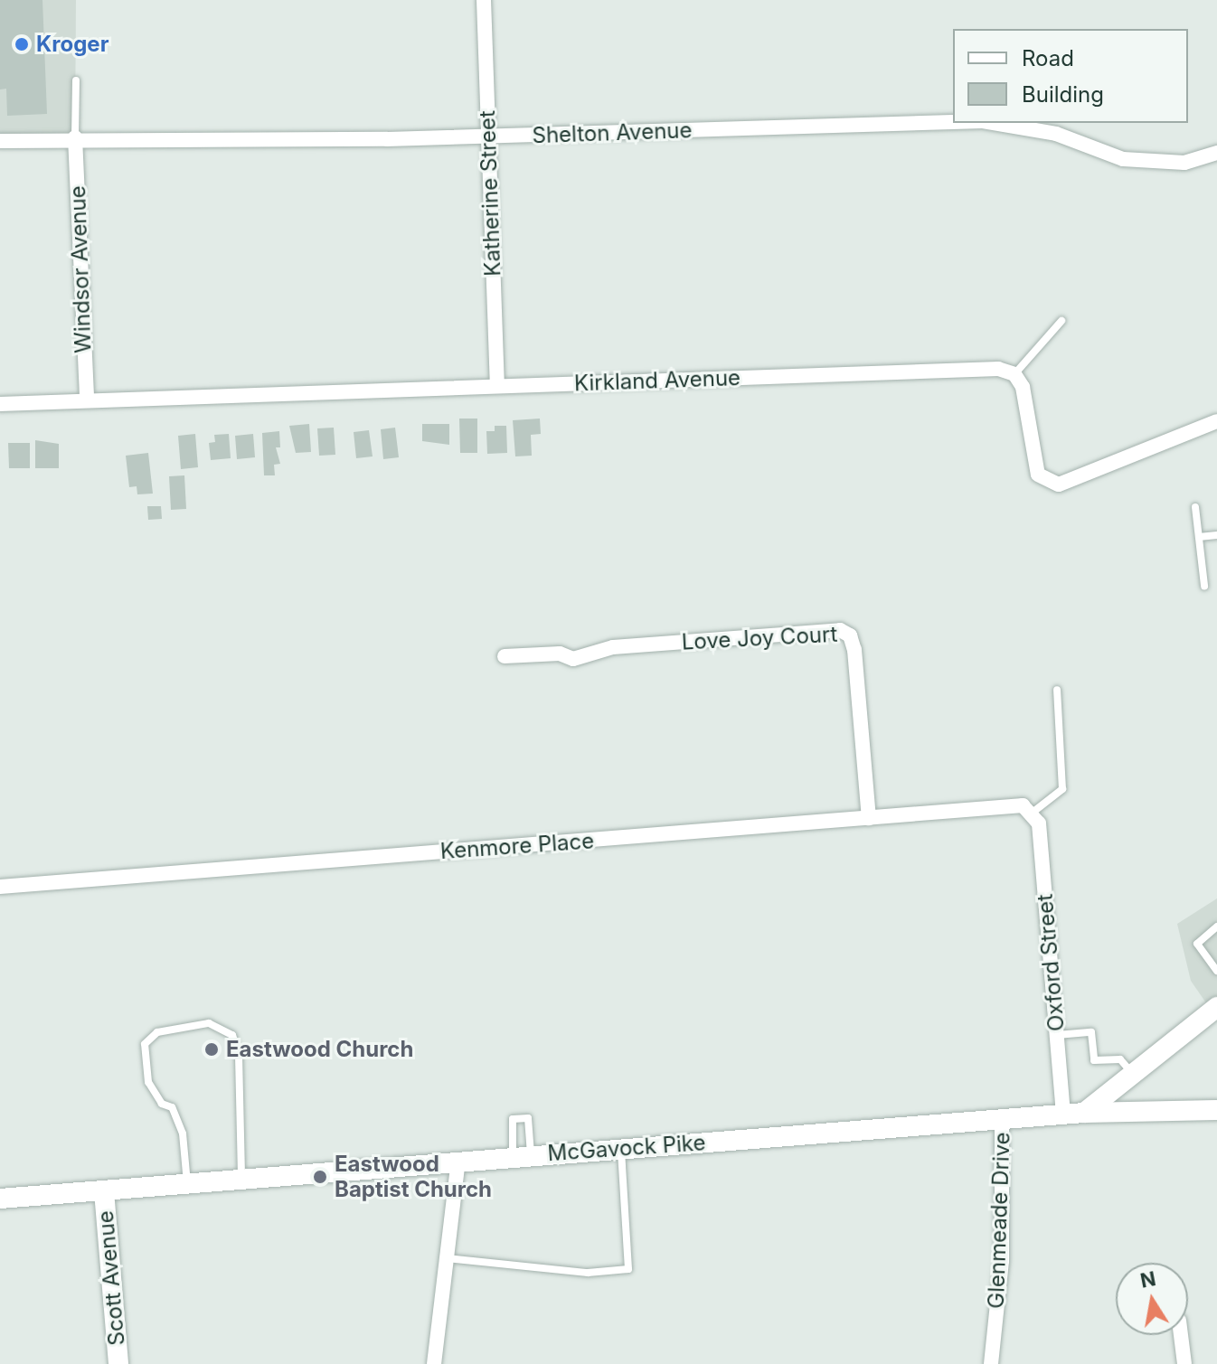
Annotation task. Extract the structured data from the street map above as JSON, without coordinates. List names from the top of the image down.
{
  "streets": {
    "street": [
      "Shelton Avenue",
      "Katherine Street",
      "Windsor Avenue",
      "Kirkland Avenue",
      "Love Joy Court",
      "Kenmore Place",
      "Oxford Street",
      "McGavock Pike",
      "Glenmeade Drive",
      "Scott Avenue"
    ]
  },
  "crossings": [
    ["Shelton Avenue", "Katherine Street"],
    ["Shelton Avenue", "Windsor Avenue"],
    ["Katherine Street", "Kirkland Avenue"],
    ["Windsor Avenue", "Kirkland Avenue"],
    ["Love Joy Court", "Kenmore Place"],
    ["Kenmore Place", "Oxford Street"],
    ["Oxford Street", "McGavock Pike"],
    ["McGavock Pike", "Glenmeade Drive"],
    ["McGavock Pike", "Scott Avenue"]
  ],
  "places": ["Kroger", "Eastwood Church", "Eastwood Baptist Church"],
  "legend": ["Road", "Building"],
  "north": "top"
}
